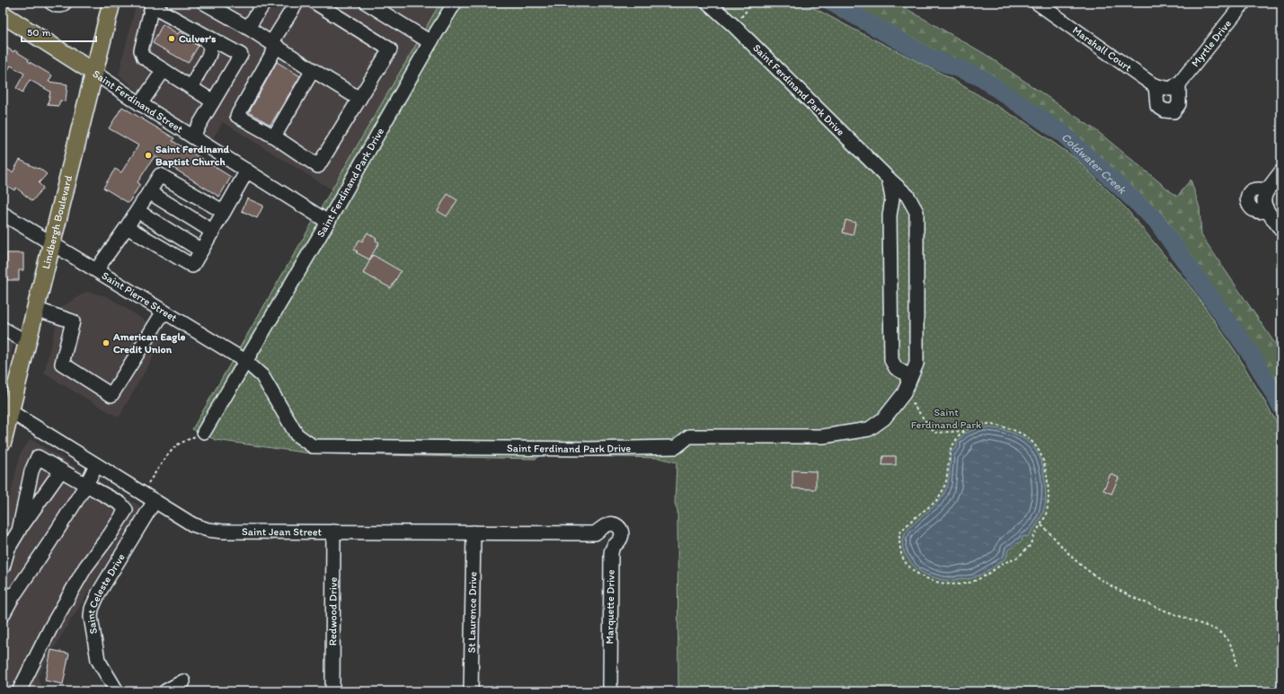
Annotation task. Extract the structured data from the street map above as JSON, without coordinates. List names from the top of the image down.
{
  "streets": {
    "main road": ["Saint Ferdinand Street", "Lindbergh Boulevard"],
    "street": [
      "Myrtle Drive",
      "Marshall Court",
      "Saint Ferdinand Park Drive",
      "Saint Pierre Street",
      "Saint Jean Street",
      "Saint Celeste Drive",
      "Marquette Drive",
      "Redwood Drive",
      "St Laurence Drive"
    ]
  },
  "crossings": [
    ["Myrtle Drive", "Marshall Court"],
    ["Saint Ferdinand Park Drive", "Saint Ferdinand Street"],
    ["Saint Ferdinand Park Drive", "Saint Pierre Street"],
    ["Saint Ferdinand Street", "Lindbergh Boulevard"],
    ["Lindbergh Boulevard", "Saint Pierre Street"],
    ["Lindbergh Boulevard", "Saint Jean Street"],
    ["Saint Jean Street", "Saint Celeste Drive"],
    ["Saint Jean Street", "Redwood Drive"],
    ["Saint Jean Street", "St Laurence Drive"]
  ],
  "water": ["Coldwater Creek"],
  "parks": ["Saint Ferdinand Park"],
  "places": ["Culver's", "Saint Ferdinand Baptist Church", "American Eagle Credit Union"],
  "scale_bar": "50 m"
}
